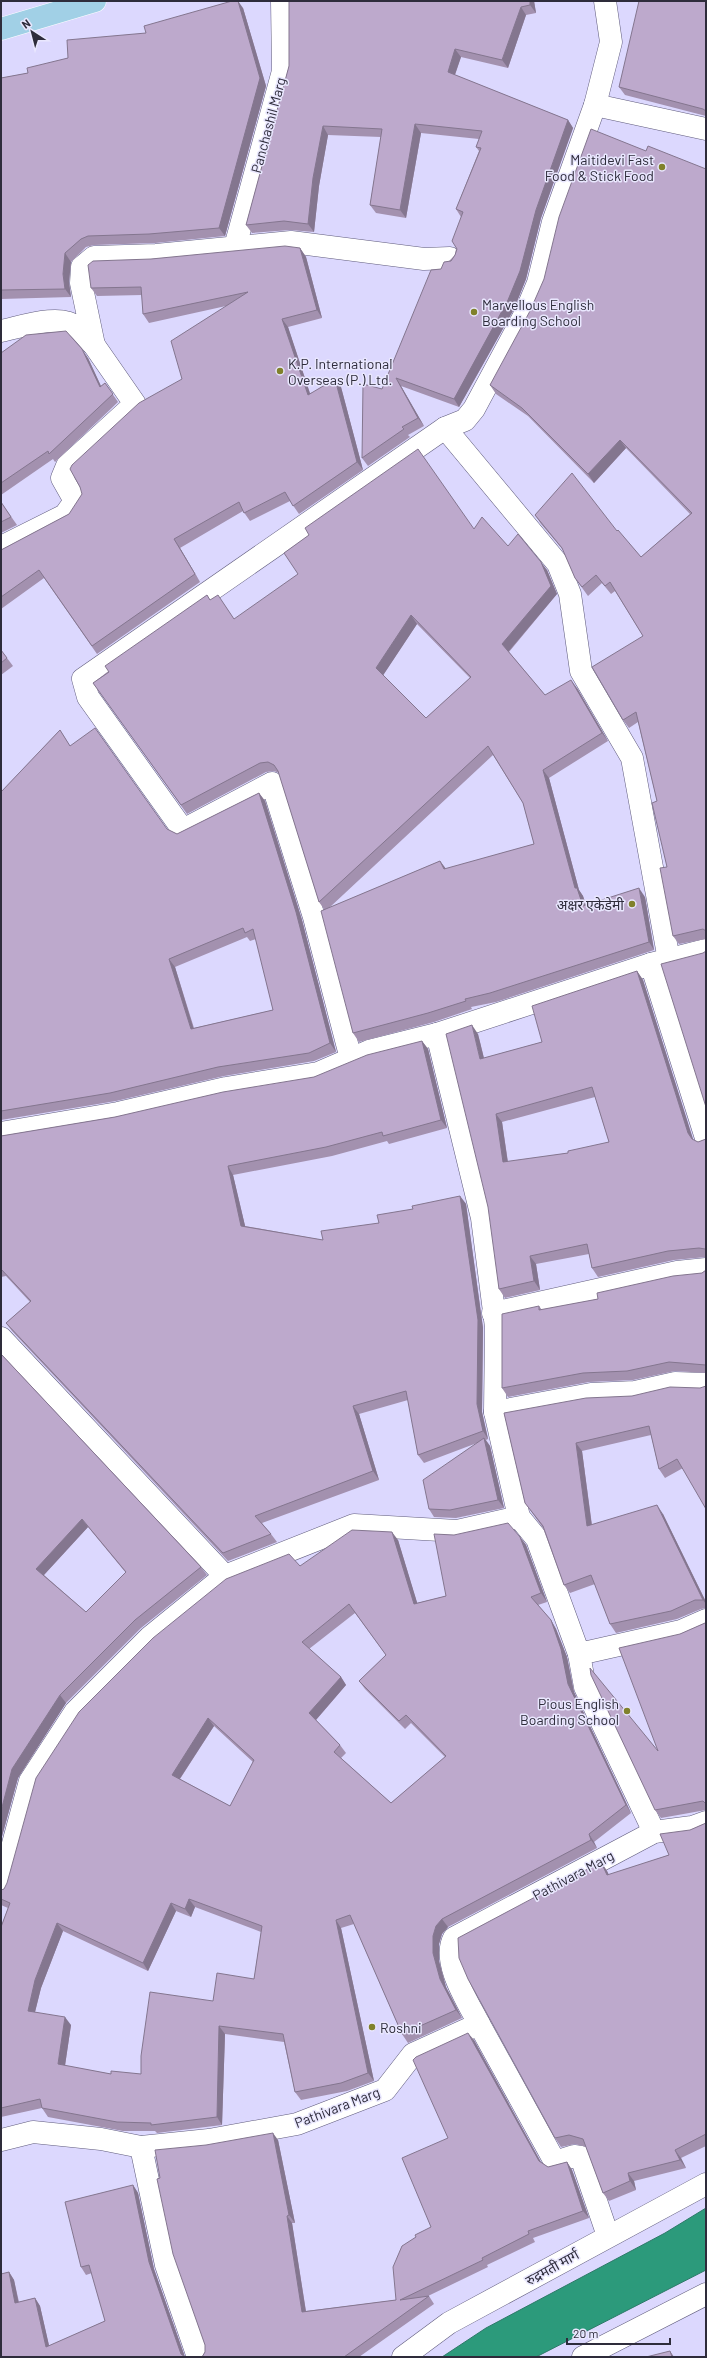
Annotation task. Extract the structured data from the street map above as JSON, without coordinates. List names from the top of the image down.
{
  "streets": {
    "street": ["Panchashil Marg", "Pathivara Marg", "रुद्रमती मार्ग"]
  },
  "places": [
    "Maitidevi Fast Food & Stick Food",
    "Marvellous English Boarding School",
    "K.P. International Overseas (P.) Ltd.",
    "अक्षर एकेडेमी",
    "Pious English Boarding School",
    "Roshni"
  ],
  "scale_bar": "20 m",
  "north": "top left"
}
